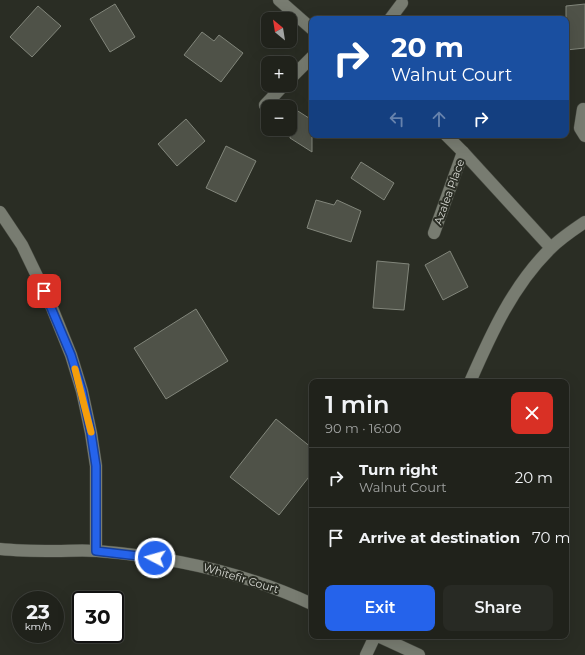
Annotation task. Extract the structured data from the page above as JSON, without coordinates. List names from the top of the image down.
{
  "streets": {
    "street": ["Azalea Place", "Whitefir Court"]
  },
  "north": "top left",
  "page": {
    "map_buttons": ["+", "−"],
    "turn": ["20 m", "Walnut Court"],
    "heading": ["1 min", "90 m · 16:00"],
    "list": [
      {
        "name": "Turn right",
        "note": "Walnut Court",
        "value": "20 m"
      },
      {
        "name": "Arrive at destination",
        "value": "70 m"
      }
    ],
    "buttons": ["Exit", "Share"],
    "speed": "23 km/h",
    "limit": "30"
  }
}
